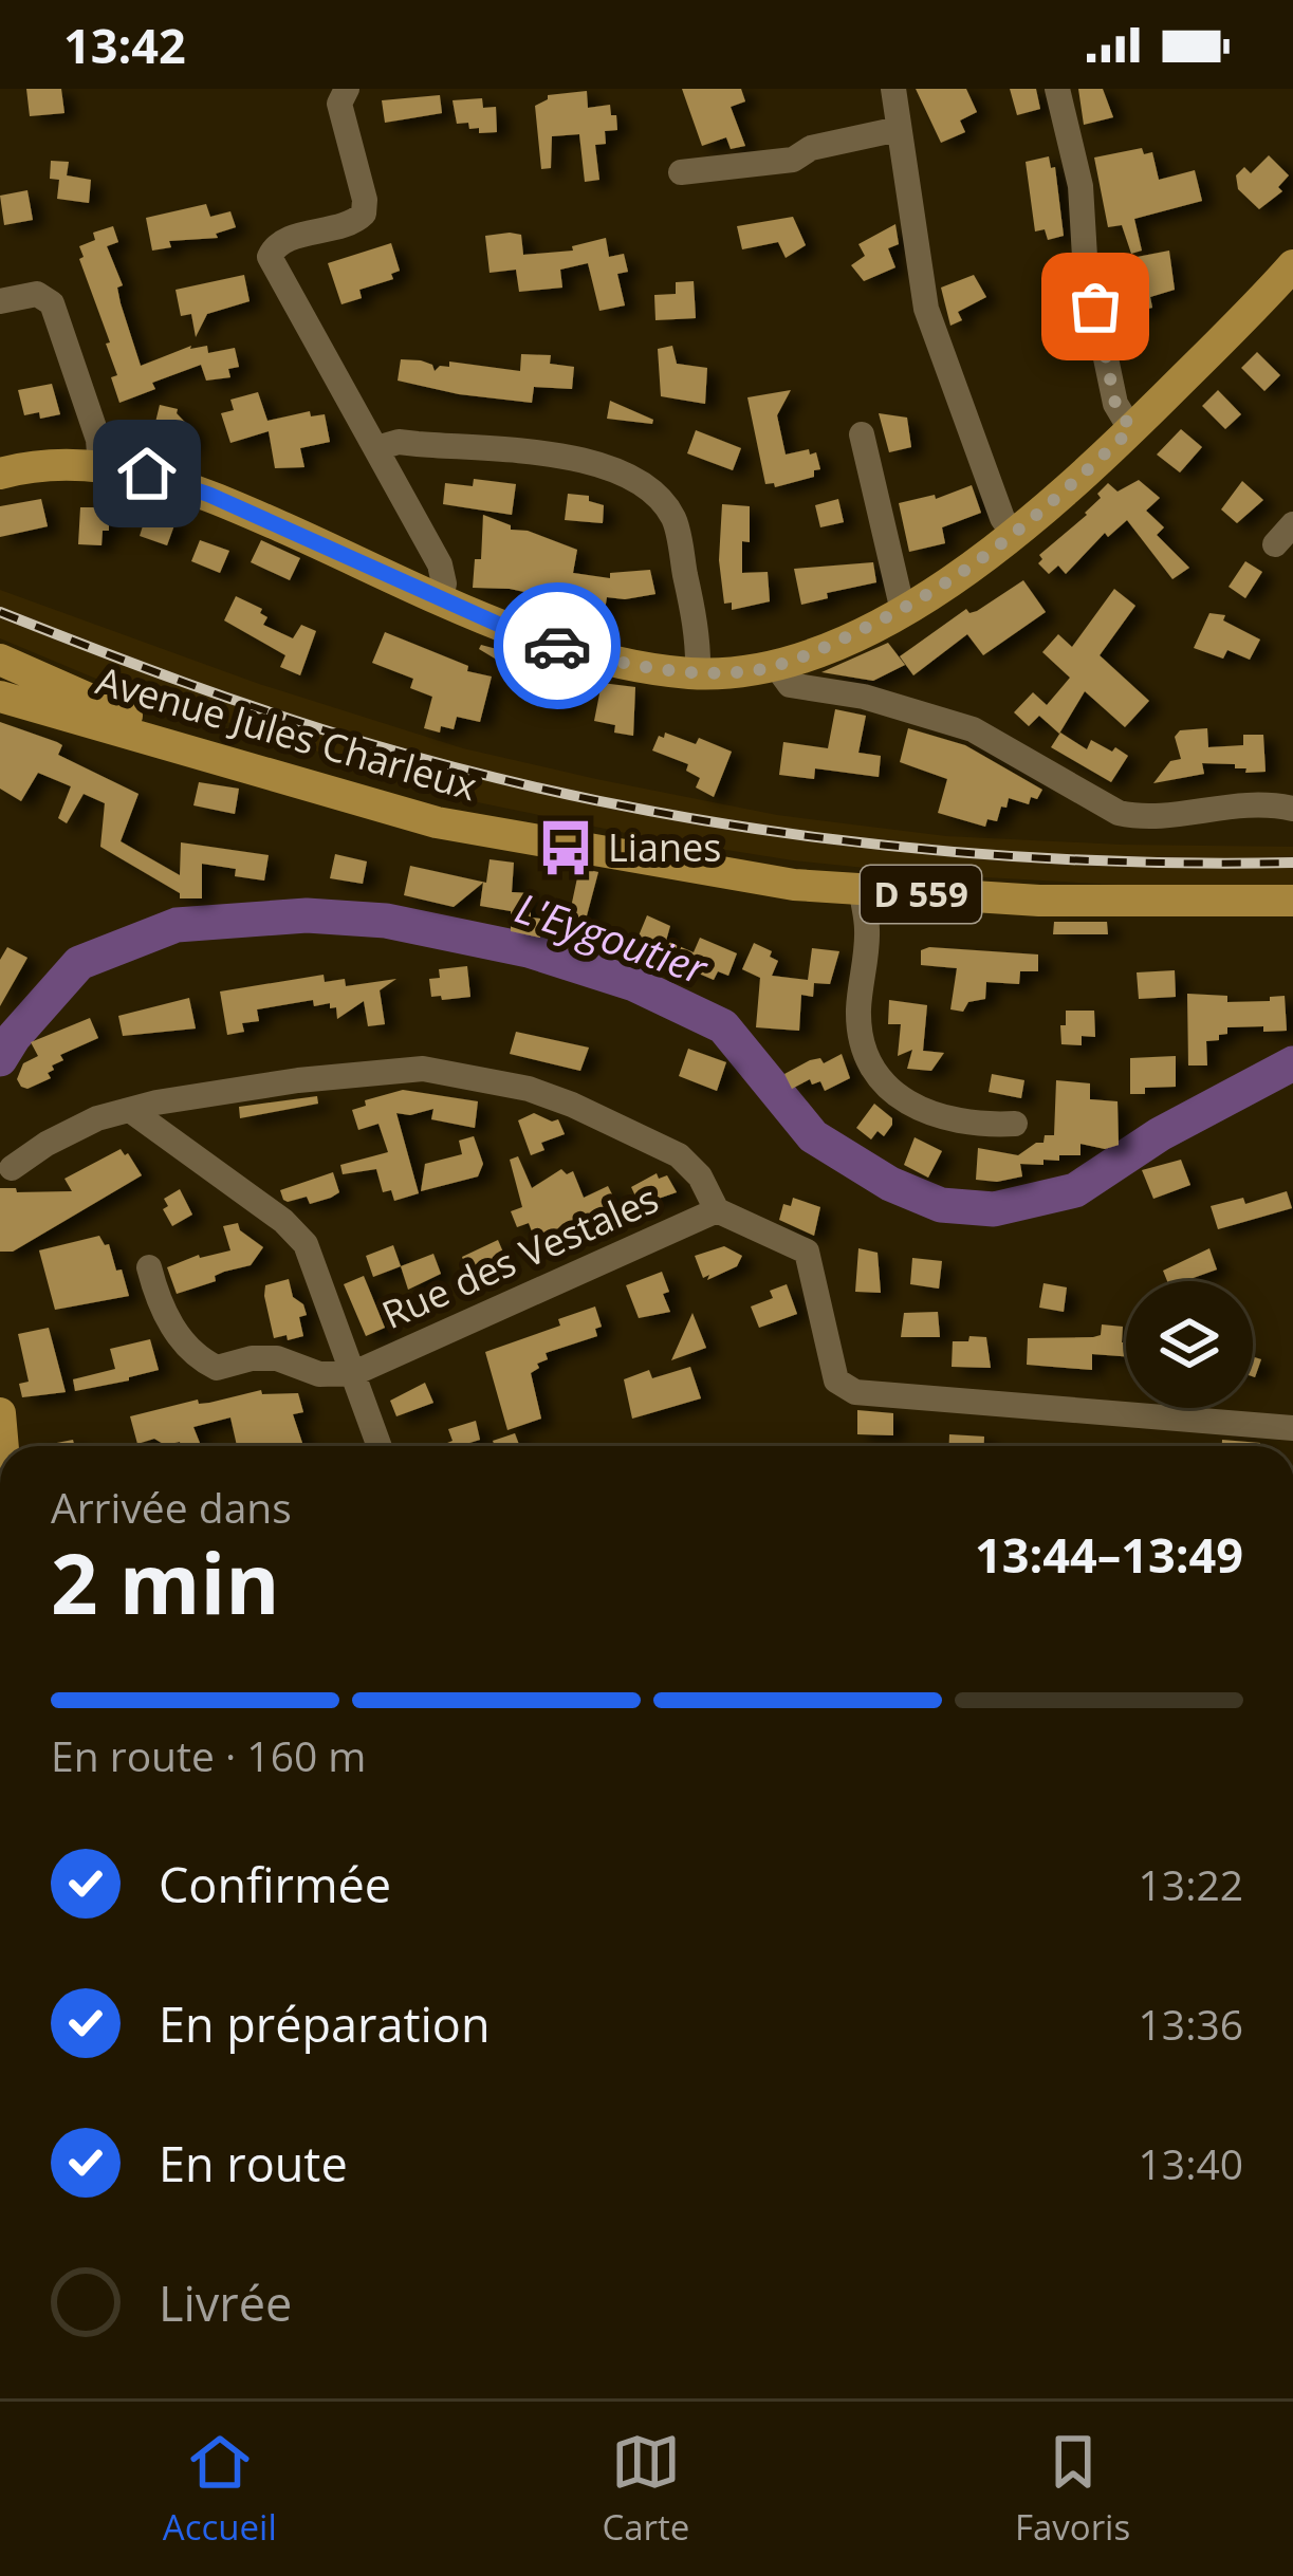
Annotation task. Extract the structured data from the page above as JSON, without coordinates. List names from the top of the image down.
{
  "streets": {
    "main road": ["Avenue Jules Charleux", "D 559"],
    "street": ["Rue des Vestales"]
  },
  "crossings": [
    ["Avenue Jules Charleux", "D 559"]
  ],
  "water": ["L'Eygoutier"],
  "places": {
    "bus stop": ["Lianes"]
  },
  "page": {
    "status": "13:42",
    "heading": ["2 min", "Arrivée dans", "13:44–13:49"],
    "bar": "En route · 160 m",
    "list": [
      ["Confirmée", "13:22"],
      ["En préparation", "13:36"],
      ["En route", "13:40"],
      "Livrée"
    ],
    "tabs": ["Accueil", "Carte", "Favoris"]
  }
}
